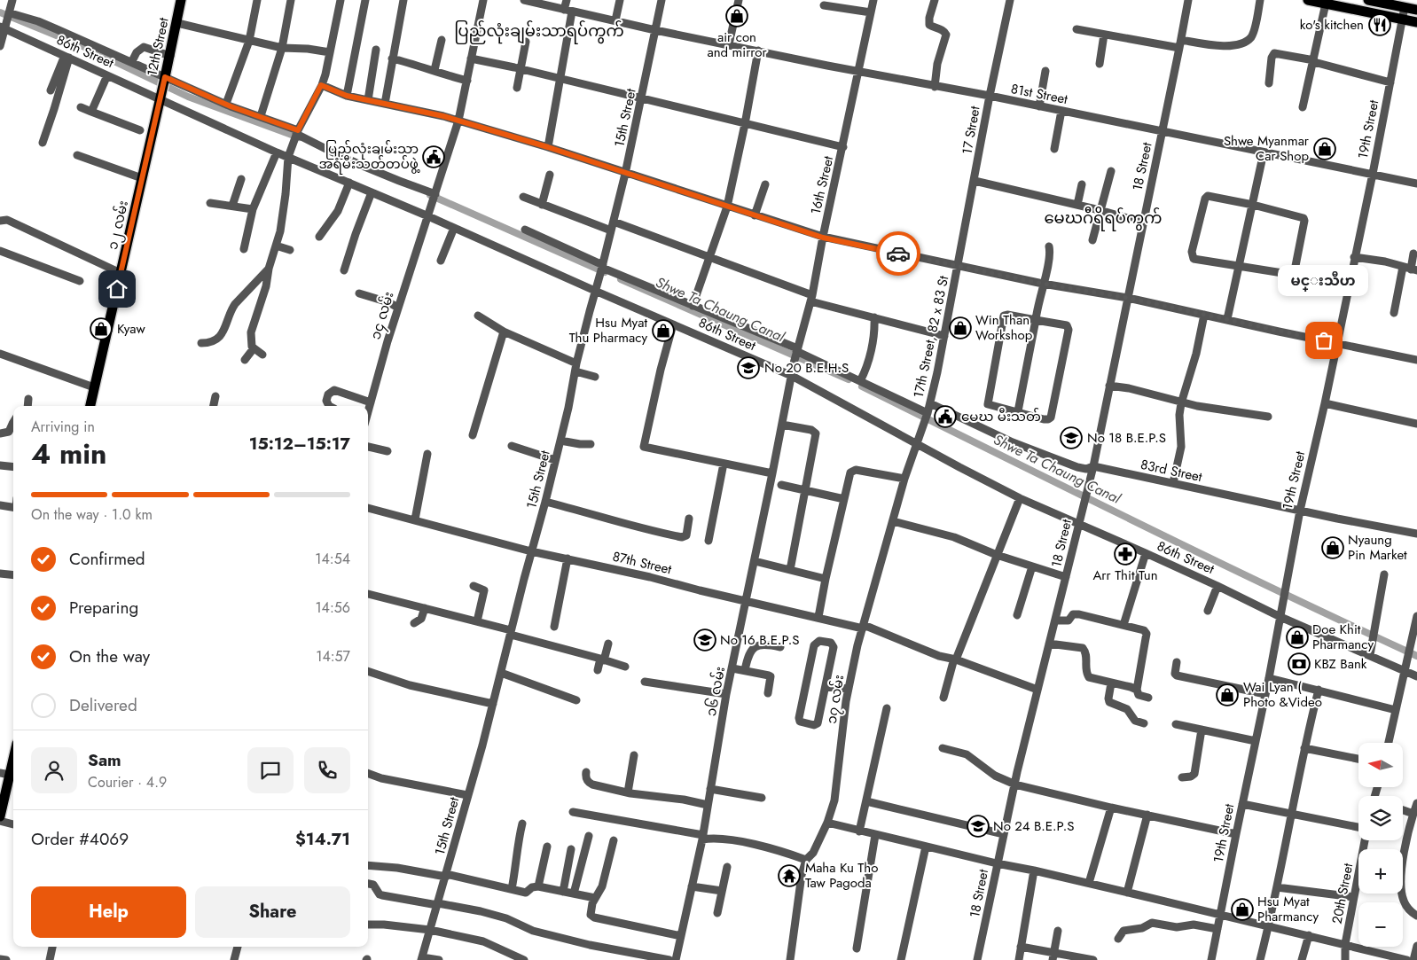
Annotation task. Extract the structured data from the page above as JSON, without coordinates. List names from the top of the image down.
{
  "streets": {
    "main road": ["12th Street", "၁၂ လမ်း"],
    "street": [
      "86th Street",
      "81st Street",
      "15th Street",
      "19th Street",
      "17 Street",
      "18 Street",
      "16th Street",
      "၁၄ လမ်း",
      "17th Street, 82 x 83 St",
      "83rd Street",
      "87th Street",
      "၁၆ လမ်း",
      "၁၇ လမ်း",
      "20th Street"
    ]
  },
  "crossings": [
    ["12th Street", "86th Street"],
    ["12th Street", "၁၂ လမ်း"],
    ["86th Street", "15th Street"],
    ["86th Street", "19th Street"],
    ["86th Street", "18 Street"],
    ["86th Street", "16th Street"],
    ["86th Street", "၁၂ လမ်း"],
    ["86th Street", "၁၄ လမ်း"],
    ["86th Street", "၁၆ လမ်း"],
    ["86th Street", "၁၇ လမ်း"],
    ["81st Street", "15th Street"],
    ["81st Street", "19th Street"],
    ["81st Street", "17 Street"],
    ["81st Street", "18 Street"],
    ["81st Street", "16th Street"],
    ["15th Street", "87th Street"],
    ["19th Street", "83rd Street"],
    ["17 Street", "17th Street, 82 x 83 St"],
    ["18 Street", "83rd Street"],
    ["18 Street", "87th Street"],
    ["16th Street", "၁၆ လမ်း"],
    ["17th Street, 82 x 83 St", "83rd Street"],
    ["17th Street, 82 x 83 St", "၁၇ လမ်း"],
    ["87th Street", "၁၆ လမ်း"],
    ["87th Street", "၁၇ လမ်း"]
  ],
  "districts": ["ပြည်လုံးချမ်းသာရပ်ကွက်", "မေဃဂီရိရပ်ကွက်"],
  "water": ["Shwe Ta Chaung Canal"],
  "places": {
    "shop": [
      "air con and mirror",
      "Shwe Myanmar Car Shop",
      "Win Than Workshop",
      "Kyaw",
      "Hsu Myat Thu Pharmacy",
      "Nyaung Pin Market",
      "Doe Khit Pharmancy",
      "Wai Lyan ( Photo &Video",
      "Hsu Myat Pharmancy"
    ],
    "restaurant": ["ko's kitchen"],
    "public building": ["ပြည်လုံးချမ်းသာ အရံမီးသတ်တပ်ဖွဲ့", "မေဃ မီးသတ်"],
    "other": ["မင္းသီဟ"],
    "school or university": [
      "No 20 B.E.H.S",
      "No 18 B.E.P.S",
      "No 16 B.E.P.S",
      "No 24 B.E.P.S"
    ],
    "pharmacy": ["Arr Thit Tun"],
    "bank": ["KBZ Bank"],
    "temple": ["Maha Ku Tho Taw Pagoda"]
  },
  "north": "left",
  "page": {
    "bubble": "မင္းသီဟ",
    "heading": ["4 min", "Arriving in", "15:12–15:17"],
    "panel": [
      "Sam",
      "Courier · 4.9",
      "Order #4069",
      "$14.71"
    ],
    "bar": "On the way · 1.0 km",
    "list": [
      ["Confirmed", "14:54"],
      ["Preparing", "14:56"],
      ["On the way", "14:57"],
      "Delivered"
    ],
    "map_buttons": ["+", "−"],
    "buttons": ["Help", "Share"]
  }
}
